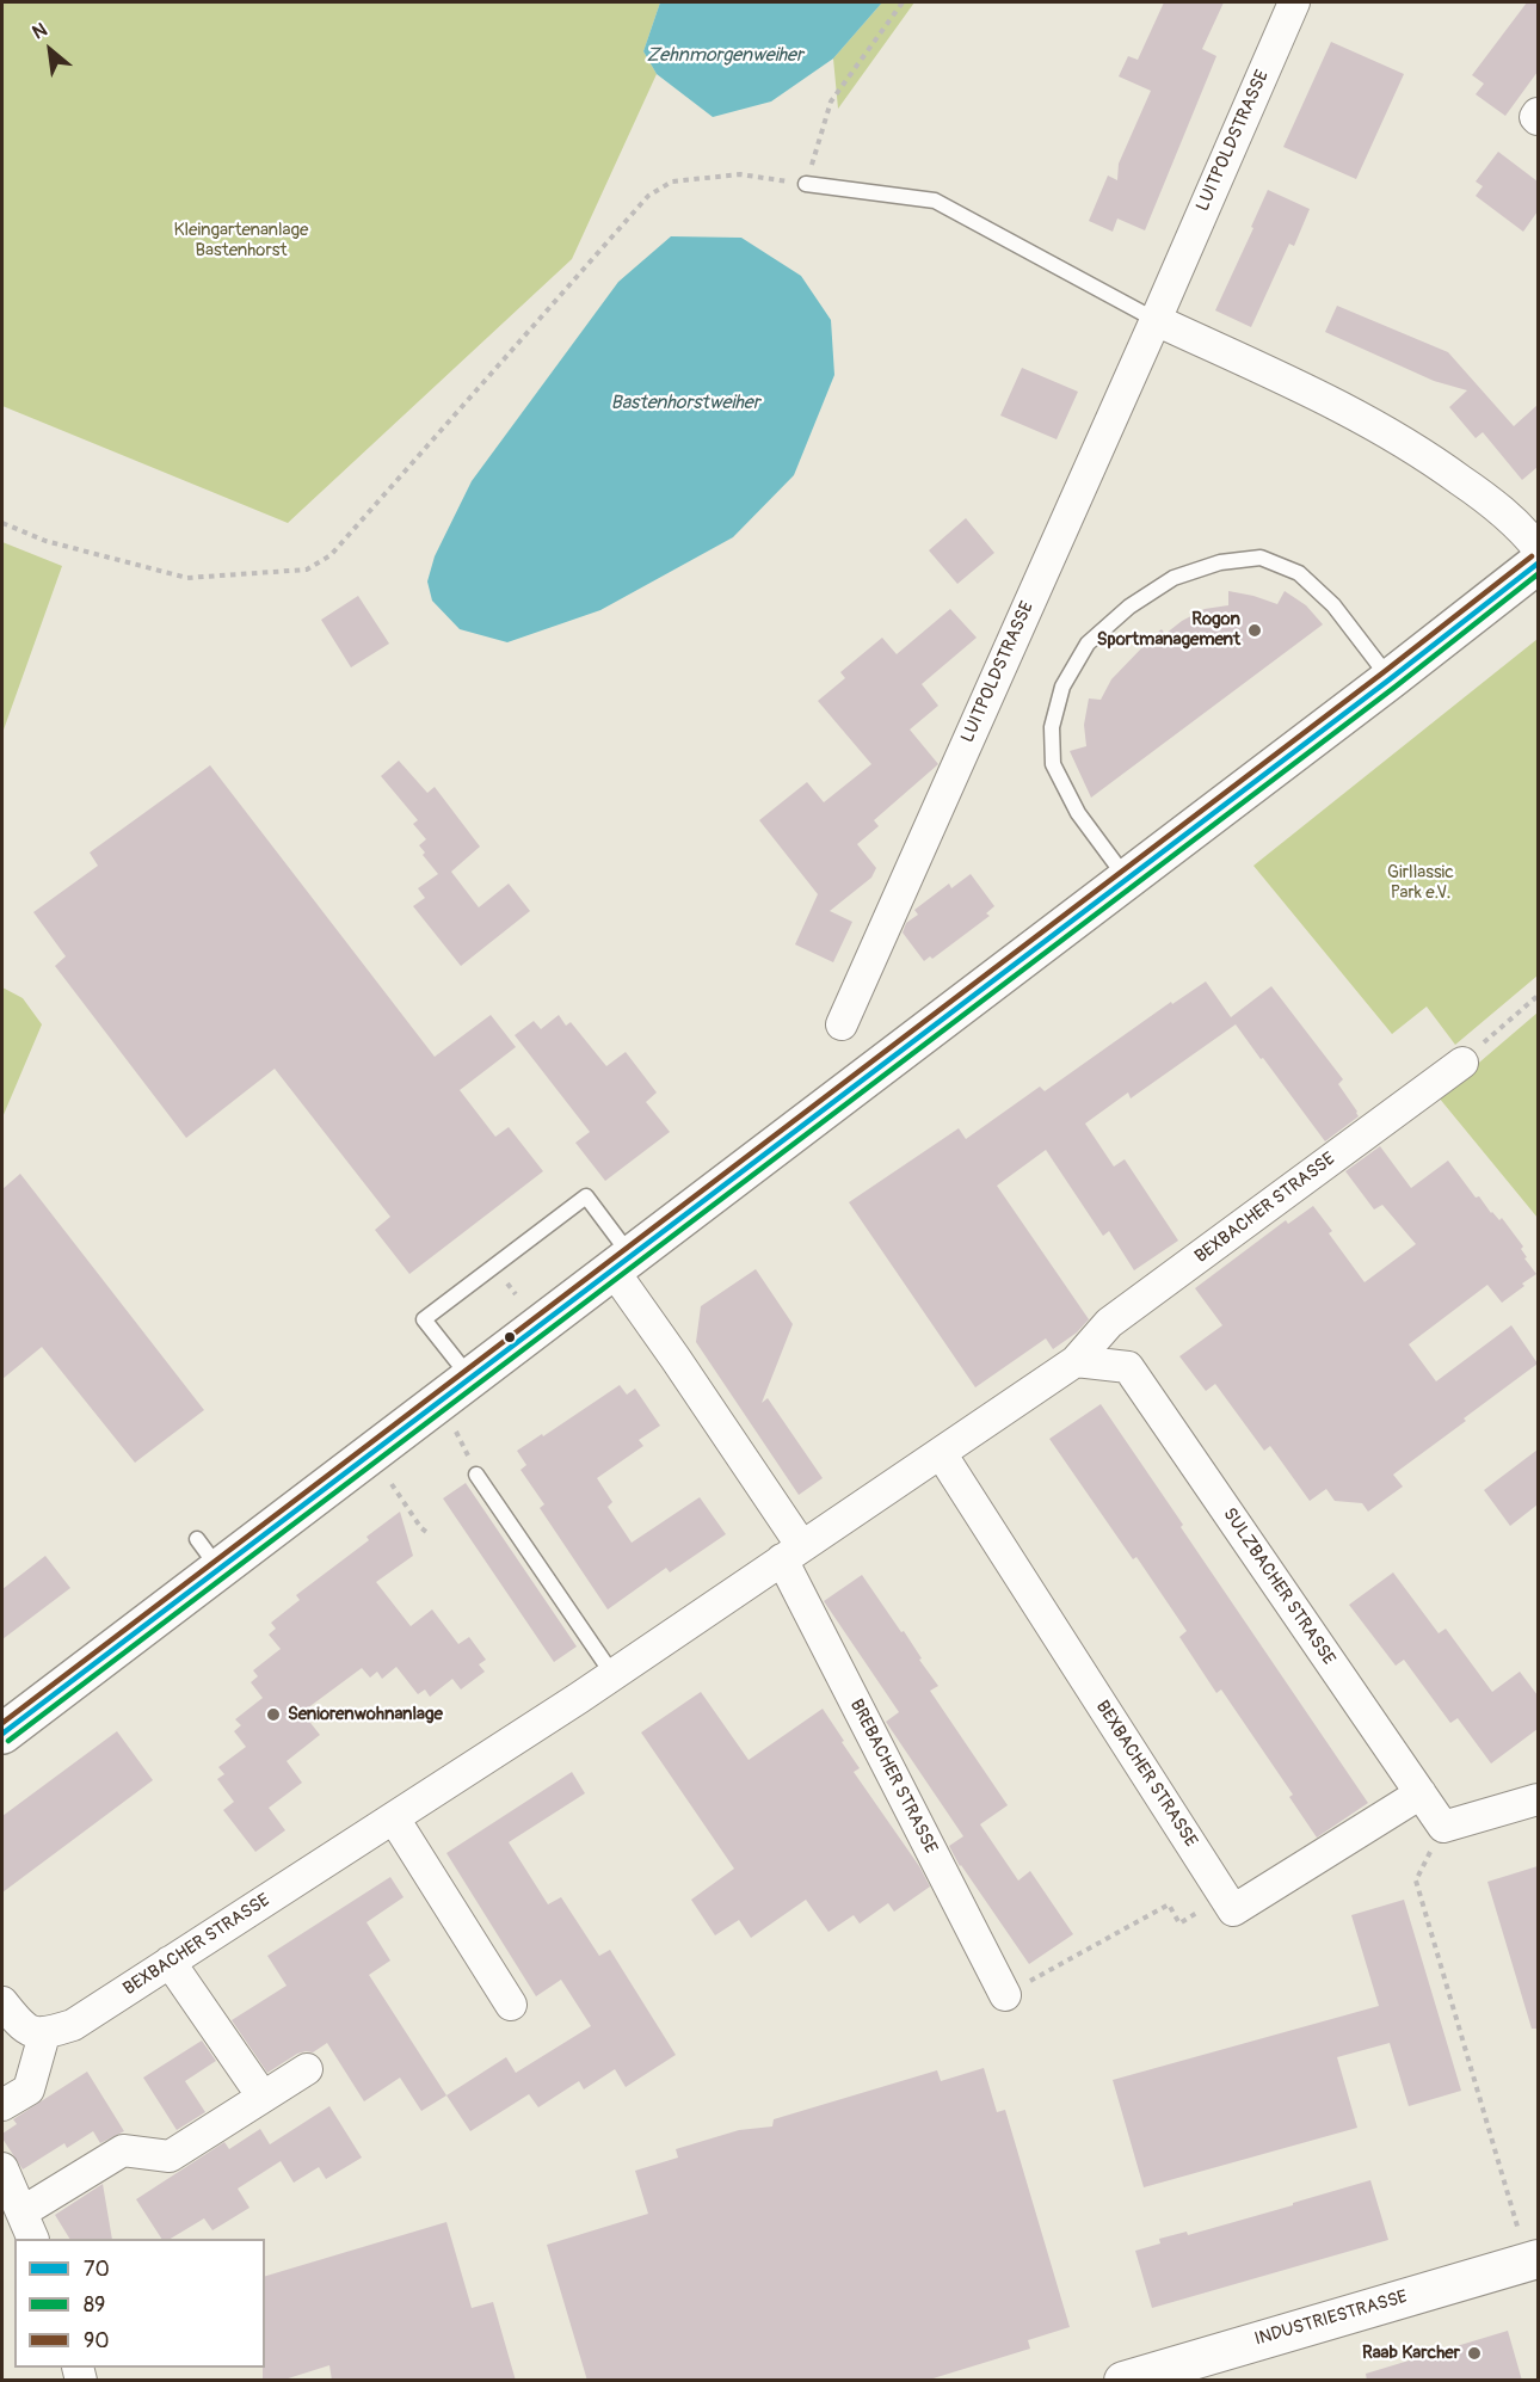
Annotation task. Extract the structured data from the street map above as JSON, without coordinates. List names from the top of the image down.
{
  "streets": {
    "street": [
      "LUITPOLDSTRASSE",
      "BEXBACHER STRASSE",
      "SULZBACHER STRASSE",
      "BREBACHER STRASSE",
      "INDUSTRIESTRASSE"
    ]
  },
  "crossings": [
    ["BEXBACHER STRASSE", "SULZBACHER STRASSE"],
    ["BEXBACHER STRASSE", "BREBACHER STRASSE"]
  ],
  "water": ["Zehnmorgenweiher", "Bastenhorstweiher"],
  "parks": ["Kleingartenanlage Bastenhorst", "Girllassic Park e.V."],
  "places": ["Rogon Sportmanagement", "Seniorenwohnanlage", "Raab Karcher"],
  "lines": ["transit line 90", "transit line 70", "transit line 89"],
  "legend": ["70", "89", "90"],
  "north": "top left"
}
